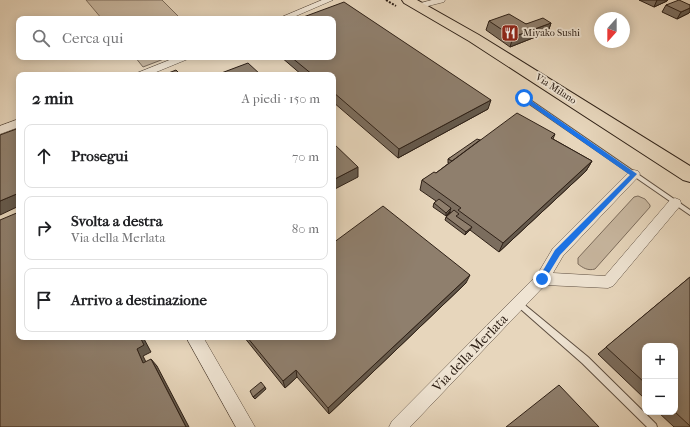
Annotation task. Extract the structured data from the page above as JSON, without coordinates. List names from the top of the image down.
{
  "streets": {
    "main road": ["Via Milano"],
    "street": ["Via della Merlata"]
  },
  "places": {
    "restaurant": ["Miyako Sushi"]
  },
  "north": "bottom",
  "page": {
    "search": "Cerca qui",
    "heading": ["2 min", "A piedi · 150 m"],
    "list": [
      ["Prosegui", "70 m"],
      ["Svolta a destra", "Via della Merlata", "80 m"],
      "Arrivo a destinazione"
    ],
    "map_buttons": ["+", "−"]
  }
}
